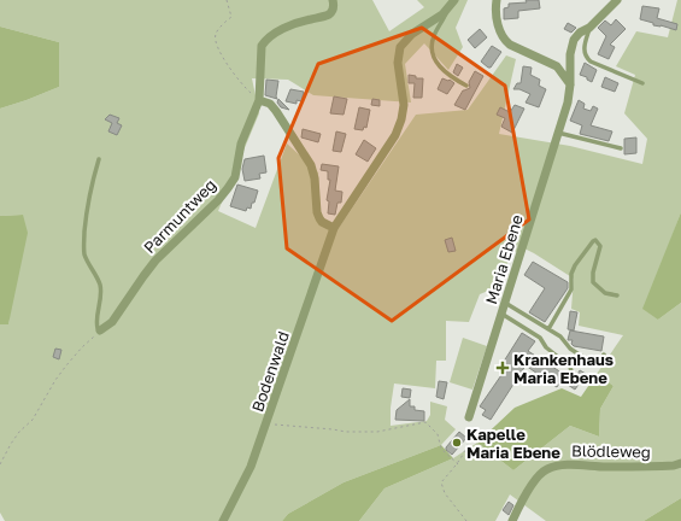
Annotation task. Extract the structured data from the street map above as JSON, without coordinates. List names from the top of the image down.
{
  "streets": {
    "street": [
      "Parmuntweg",
      "Maria Ebene",
      "Bodenwald",
      "Blödleweg"
    ]
  },
  "places": {
    "health": ["Krankenhaus Maria Ebene"],
    "other": ["Kapelle Maria Ebene"]
  }
}
